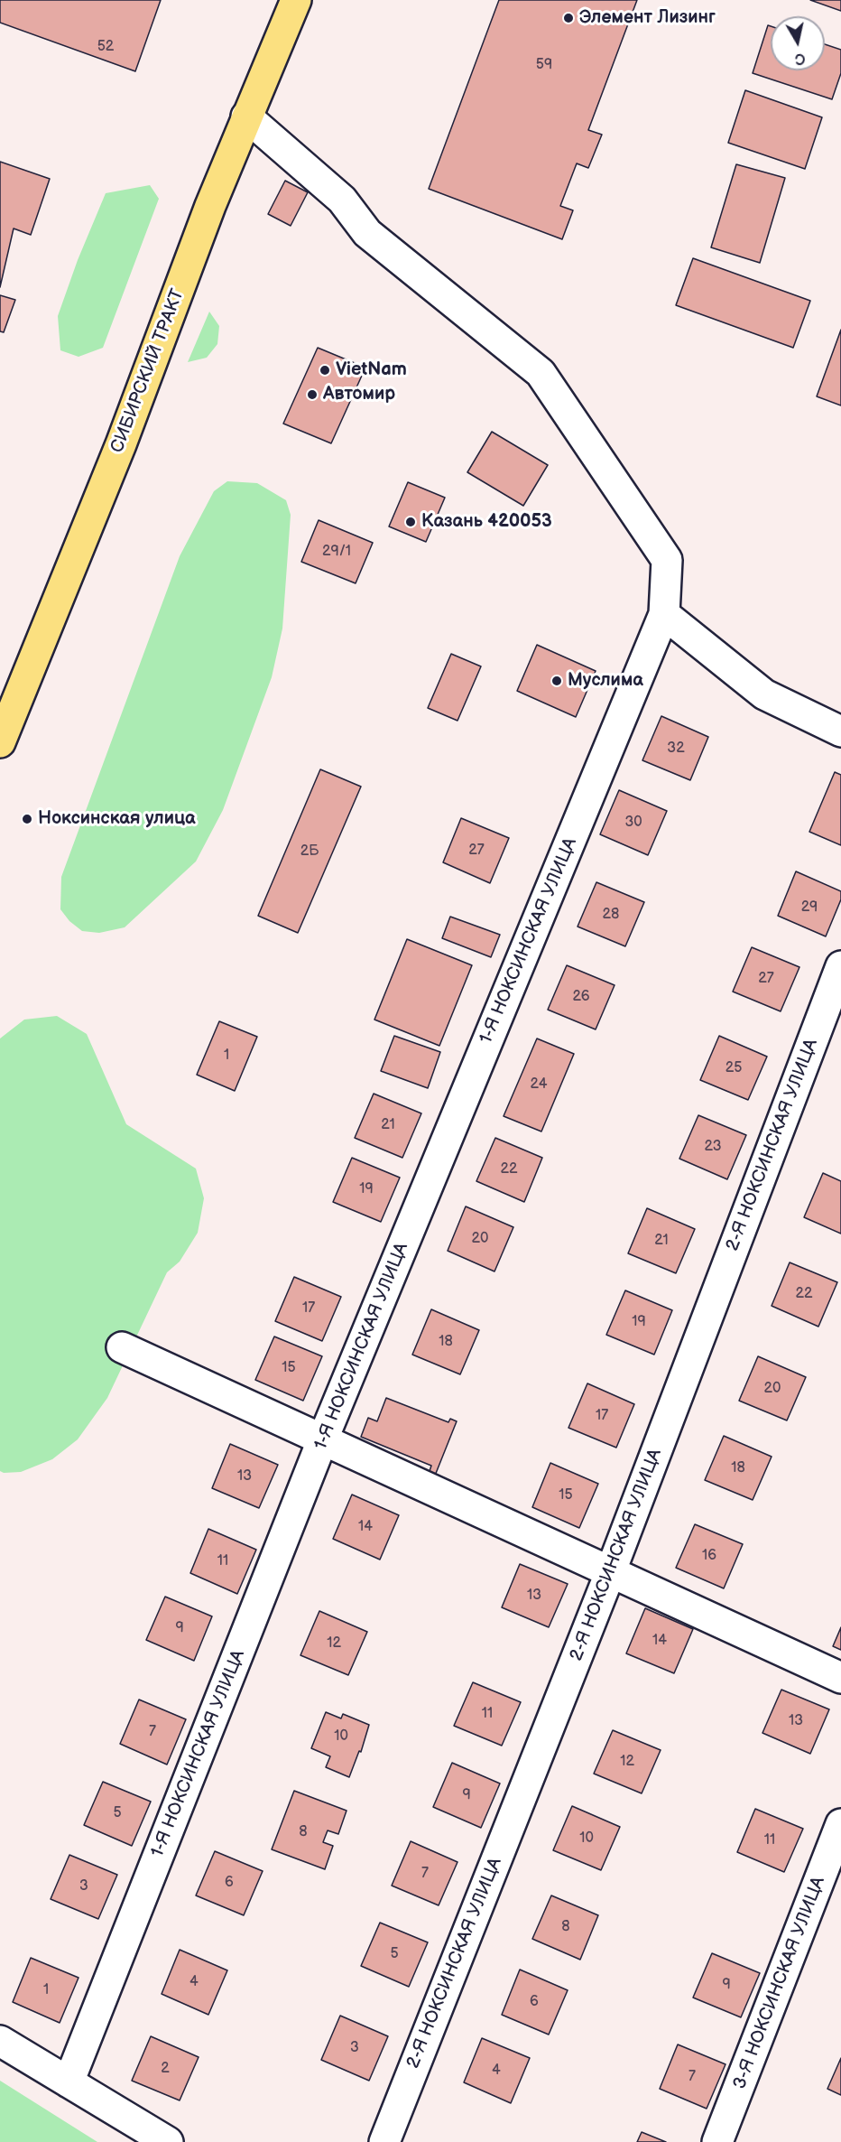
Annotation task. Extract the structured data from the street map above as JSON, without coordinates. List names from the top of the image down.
{
  "streets": {
    "main road": ["СИБИРСКИЙ ТРАКТ"],
    "street": ["1-Я НОКСИНСКАЯ УЛИЦА", "2-Я НОКСИНСКАЯ УЛИЦА", "3-Я НОКСИНСКАЯ УЛИЦА"]
  },
  "crossings": [
    ["СИБИРСКИЙ ТРАКТ", "1-Я НОКСИНСКАЯ УЛИЦА"]
  ],
  "places": [
    "Элемент Лизинг",
    "VietNam",
    "Автомир",
    "Казань 420053",
    "Муслима",
    "Ноксинская улица"
  ],
  "house_numbers": [
    "52",
    "59",
    "29/1",
    "32",
    "30",
    "27",
    "2Б",
    "29",
    "28",
    "27",
    "26",
    "1",
    "25",
    "24",
    "21",
    "23",
    "22",
    "19",
    "20",
    "21",
    "22",
    "17",
    "19",
    "18",
    "15",
    "20",
    "17",
    "18",
    "13",
    "15",
    "14",
    "16",
    "11",
    "13",
    "9",
    "14",
    "12",
    "11",
    "13",
    "7",
    "10",
    "12",
    "9",
    "5",
    "8",
    "10",
    "11",
    "7",
    "6",
    "3",
    "8",
    "5",
    "4",
    "9",
    "1",
    "6",
    "3",
    "2",
    "4",
    "7"
  ],
  "north": "bottom"
}
